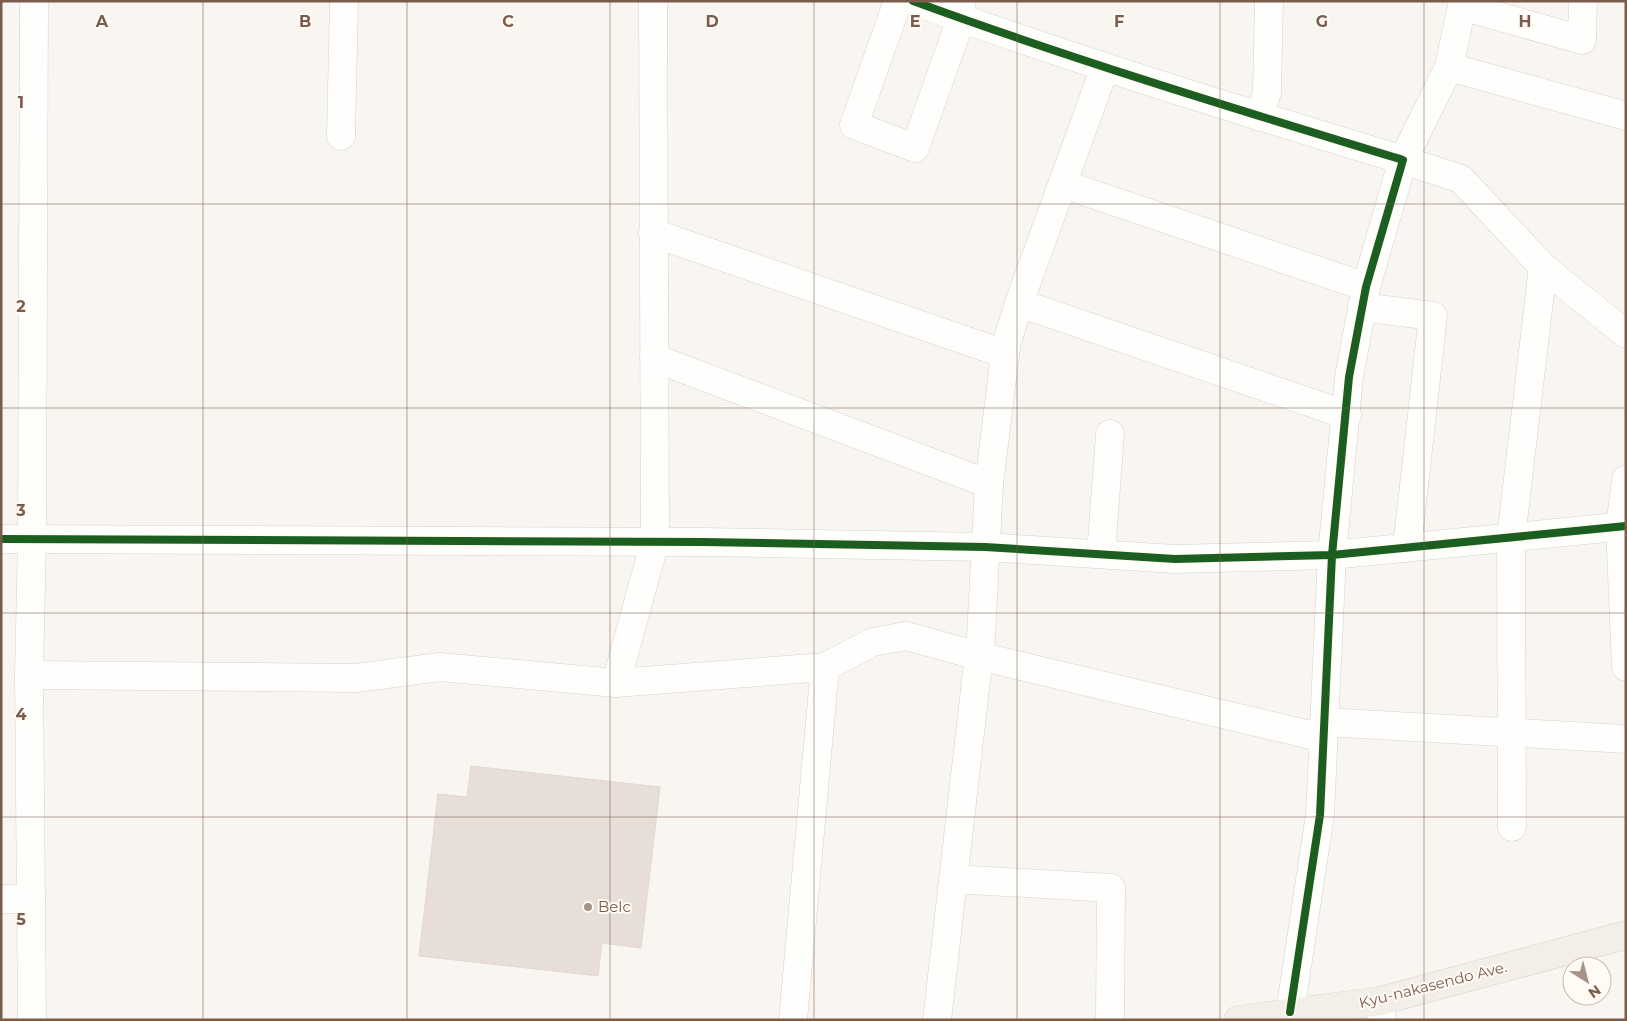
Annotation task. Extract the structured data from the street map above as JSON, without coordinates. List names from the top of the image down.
{
  "streets": {
    "main road": ["Kyu-nakasendo Ave."]
  },
  "places": ["Belc"],
  "north": "bottom right",
  "grid": {
    "columns": [
      "A",
      "B",
      "C",
      "D",
      "E",
      "F",
      "G",
      "H"
    ],
    "rows": [
      "1",
      "2",
      "3",
      "4",
      "5"
    ]
  }
}
